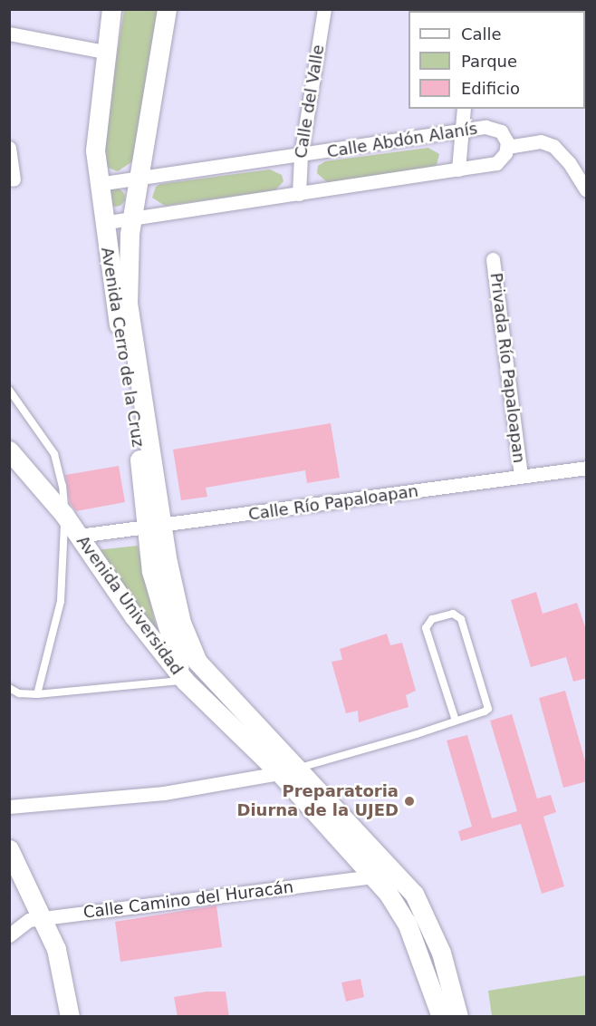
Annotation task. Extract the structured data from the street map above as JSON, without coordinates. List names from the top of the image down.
{
  "streets": {
    "street": [
      "Calle del Valle",
      "Calle Abdón Alanís",
      "Avenida Cerro de la Cruz",
      "Privada Río Papaloapan",
      "Calle Río Papaloapan",
      "Avenida Universidad",
      "Calle Camino del Huracán"
    ]
  },
  "crossings": [
    ["Calle del Valle", "Calle Abdón Alanís"],
    ["Calle Abdón Alanís", "Avenida Cerro de la Cruz"],
    ["Avenida Cerro de la Cruz", "Calle Río Papaloapan"],
    ["Avenida Cerro de la Cruz", "Avenida Universidad"],
    ["Privada Río Papaloapan", "Calle Río Papaloapan"],
    ["Calle Río Papaloapan", "Avenida Universidad"],
    ["Avenida Universidad", "Calle Camino del Huracán"]
  ],
  "places": ["Preparatoria Diurna de la UJED"],
  "legend": ["Calle", "Parque", "Edificio"]
}
